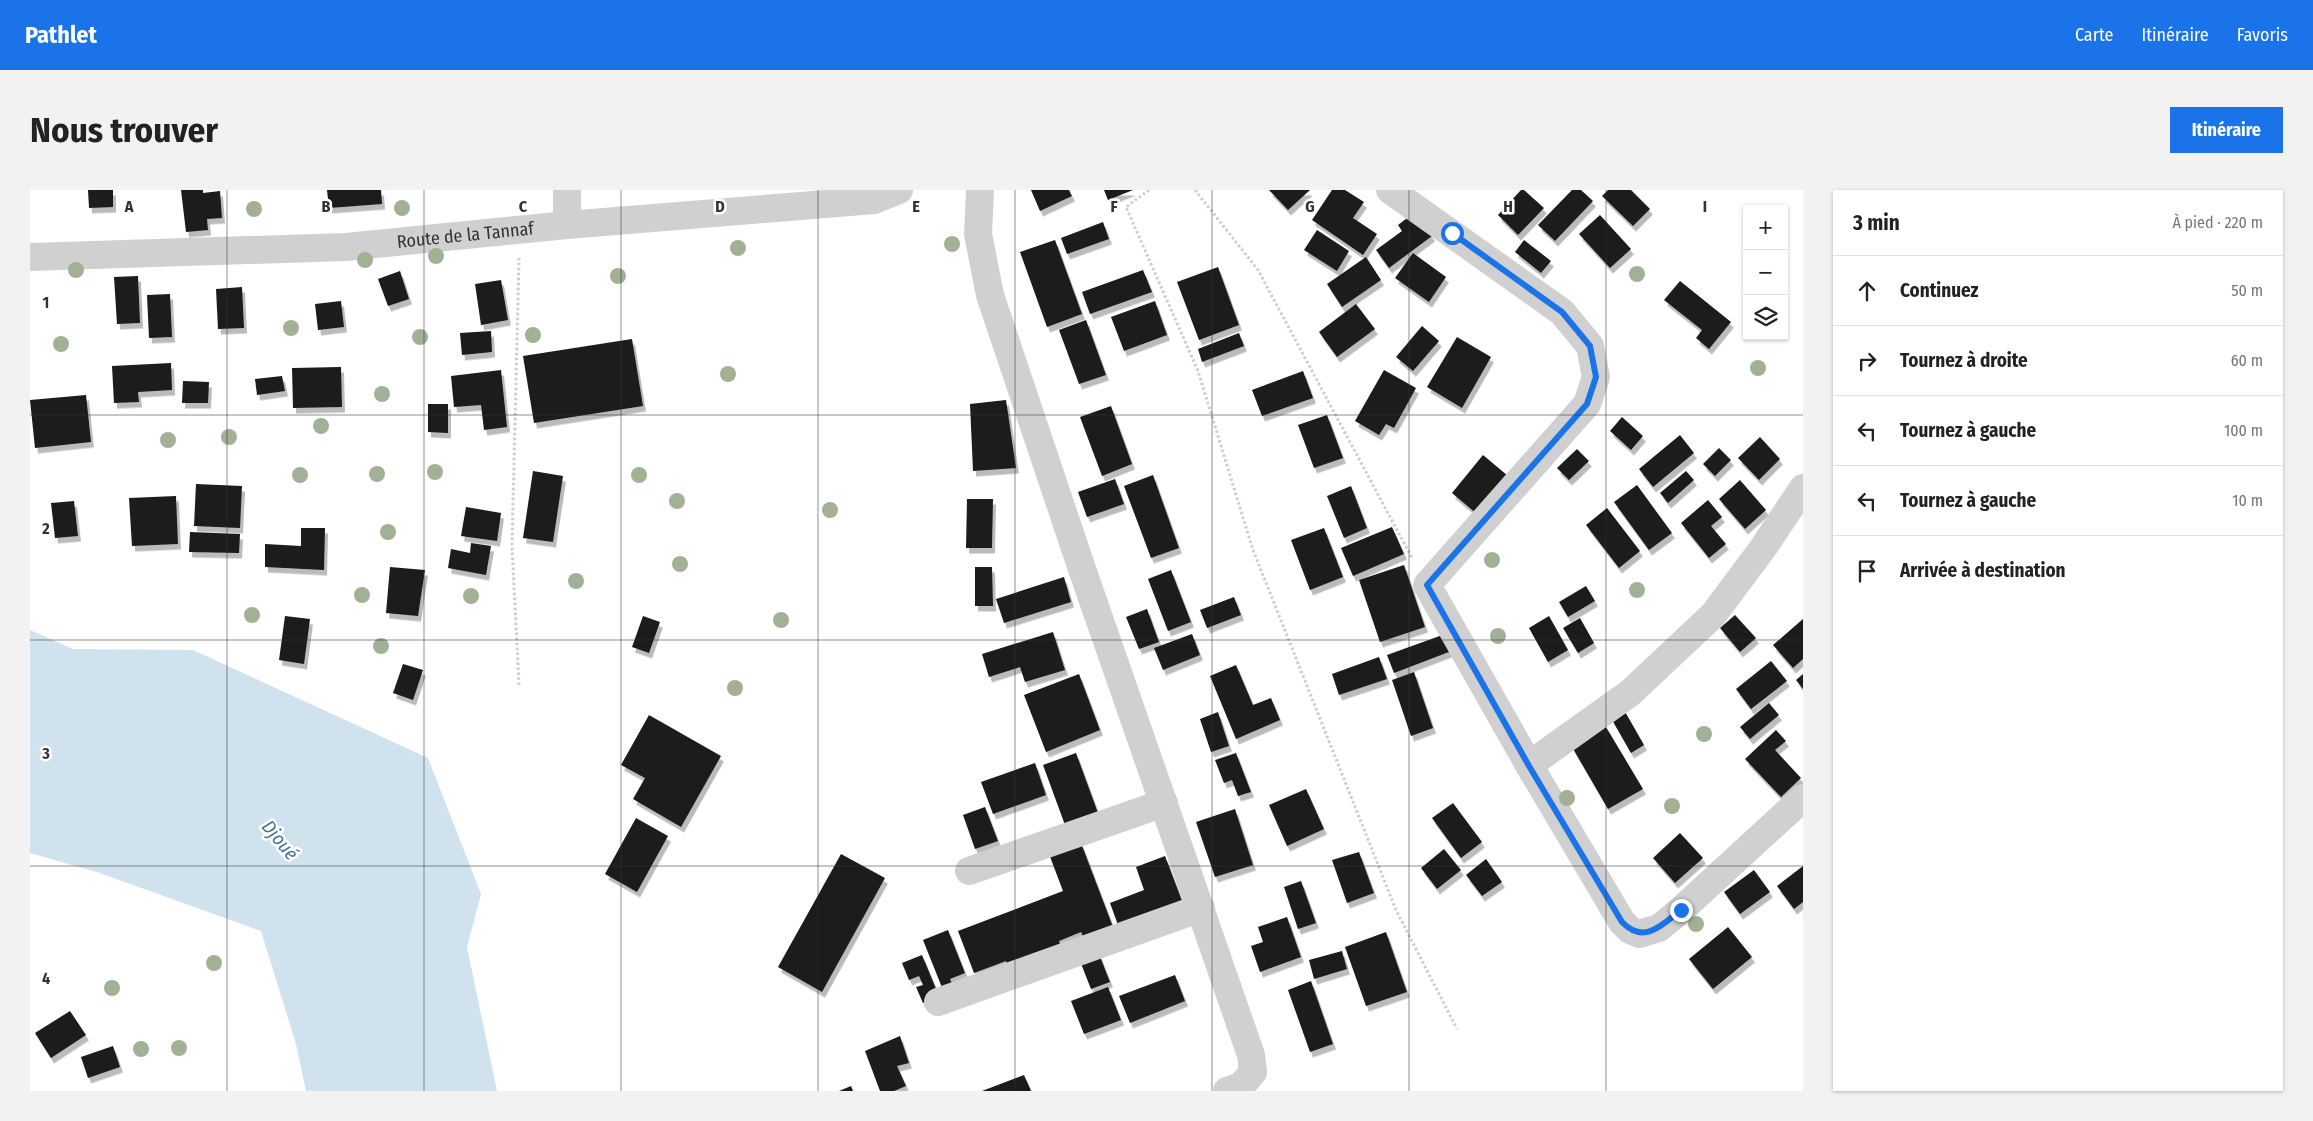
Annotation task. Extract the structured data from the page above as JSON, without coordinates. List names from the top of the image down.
{
  "streets": {
    "street": ["Route de la Tannaf"]
  },
  "water": ["Djoué"],
  "page": {
    "header": "Pathlet",
    "nav": ["Carte", "Itinéraire", "Favoris"],
    "buttons": "Itinéraire",
    "title": "Nous trouver",
    "heading": ["3 min", "À pied · 220 m"],
    "map_buttons": ["+", "−"],
    "list": [
      ["Continuez", "50 m"],
      ["Tournez à droite", "60 m"],
      ["Tournez à gauche", "100 m"],
      ["Tournez à gauche", "10 m"],
      "Arrivée à destination"
    ]
  },
  "grid": {
    "columns": [
      "A",
      "B",
      "C",
      "D",
      "E",
      "F",
      "G",
      "H",
      "I"
    ],
    "rows": [
      "1",
      "2",
      "3",
      "4"
    ]
  }
}
